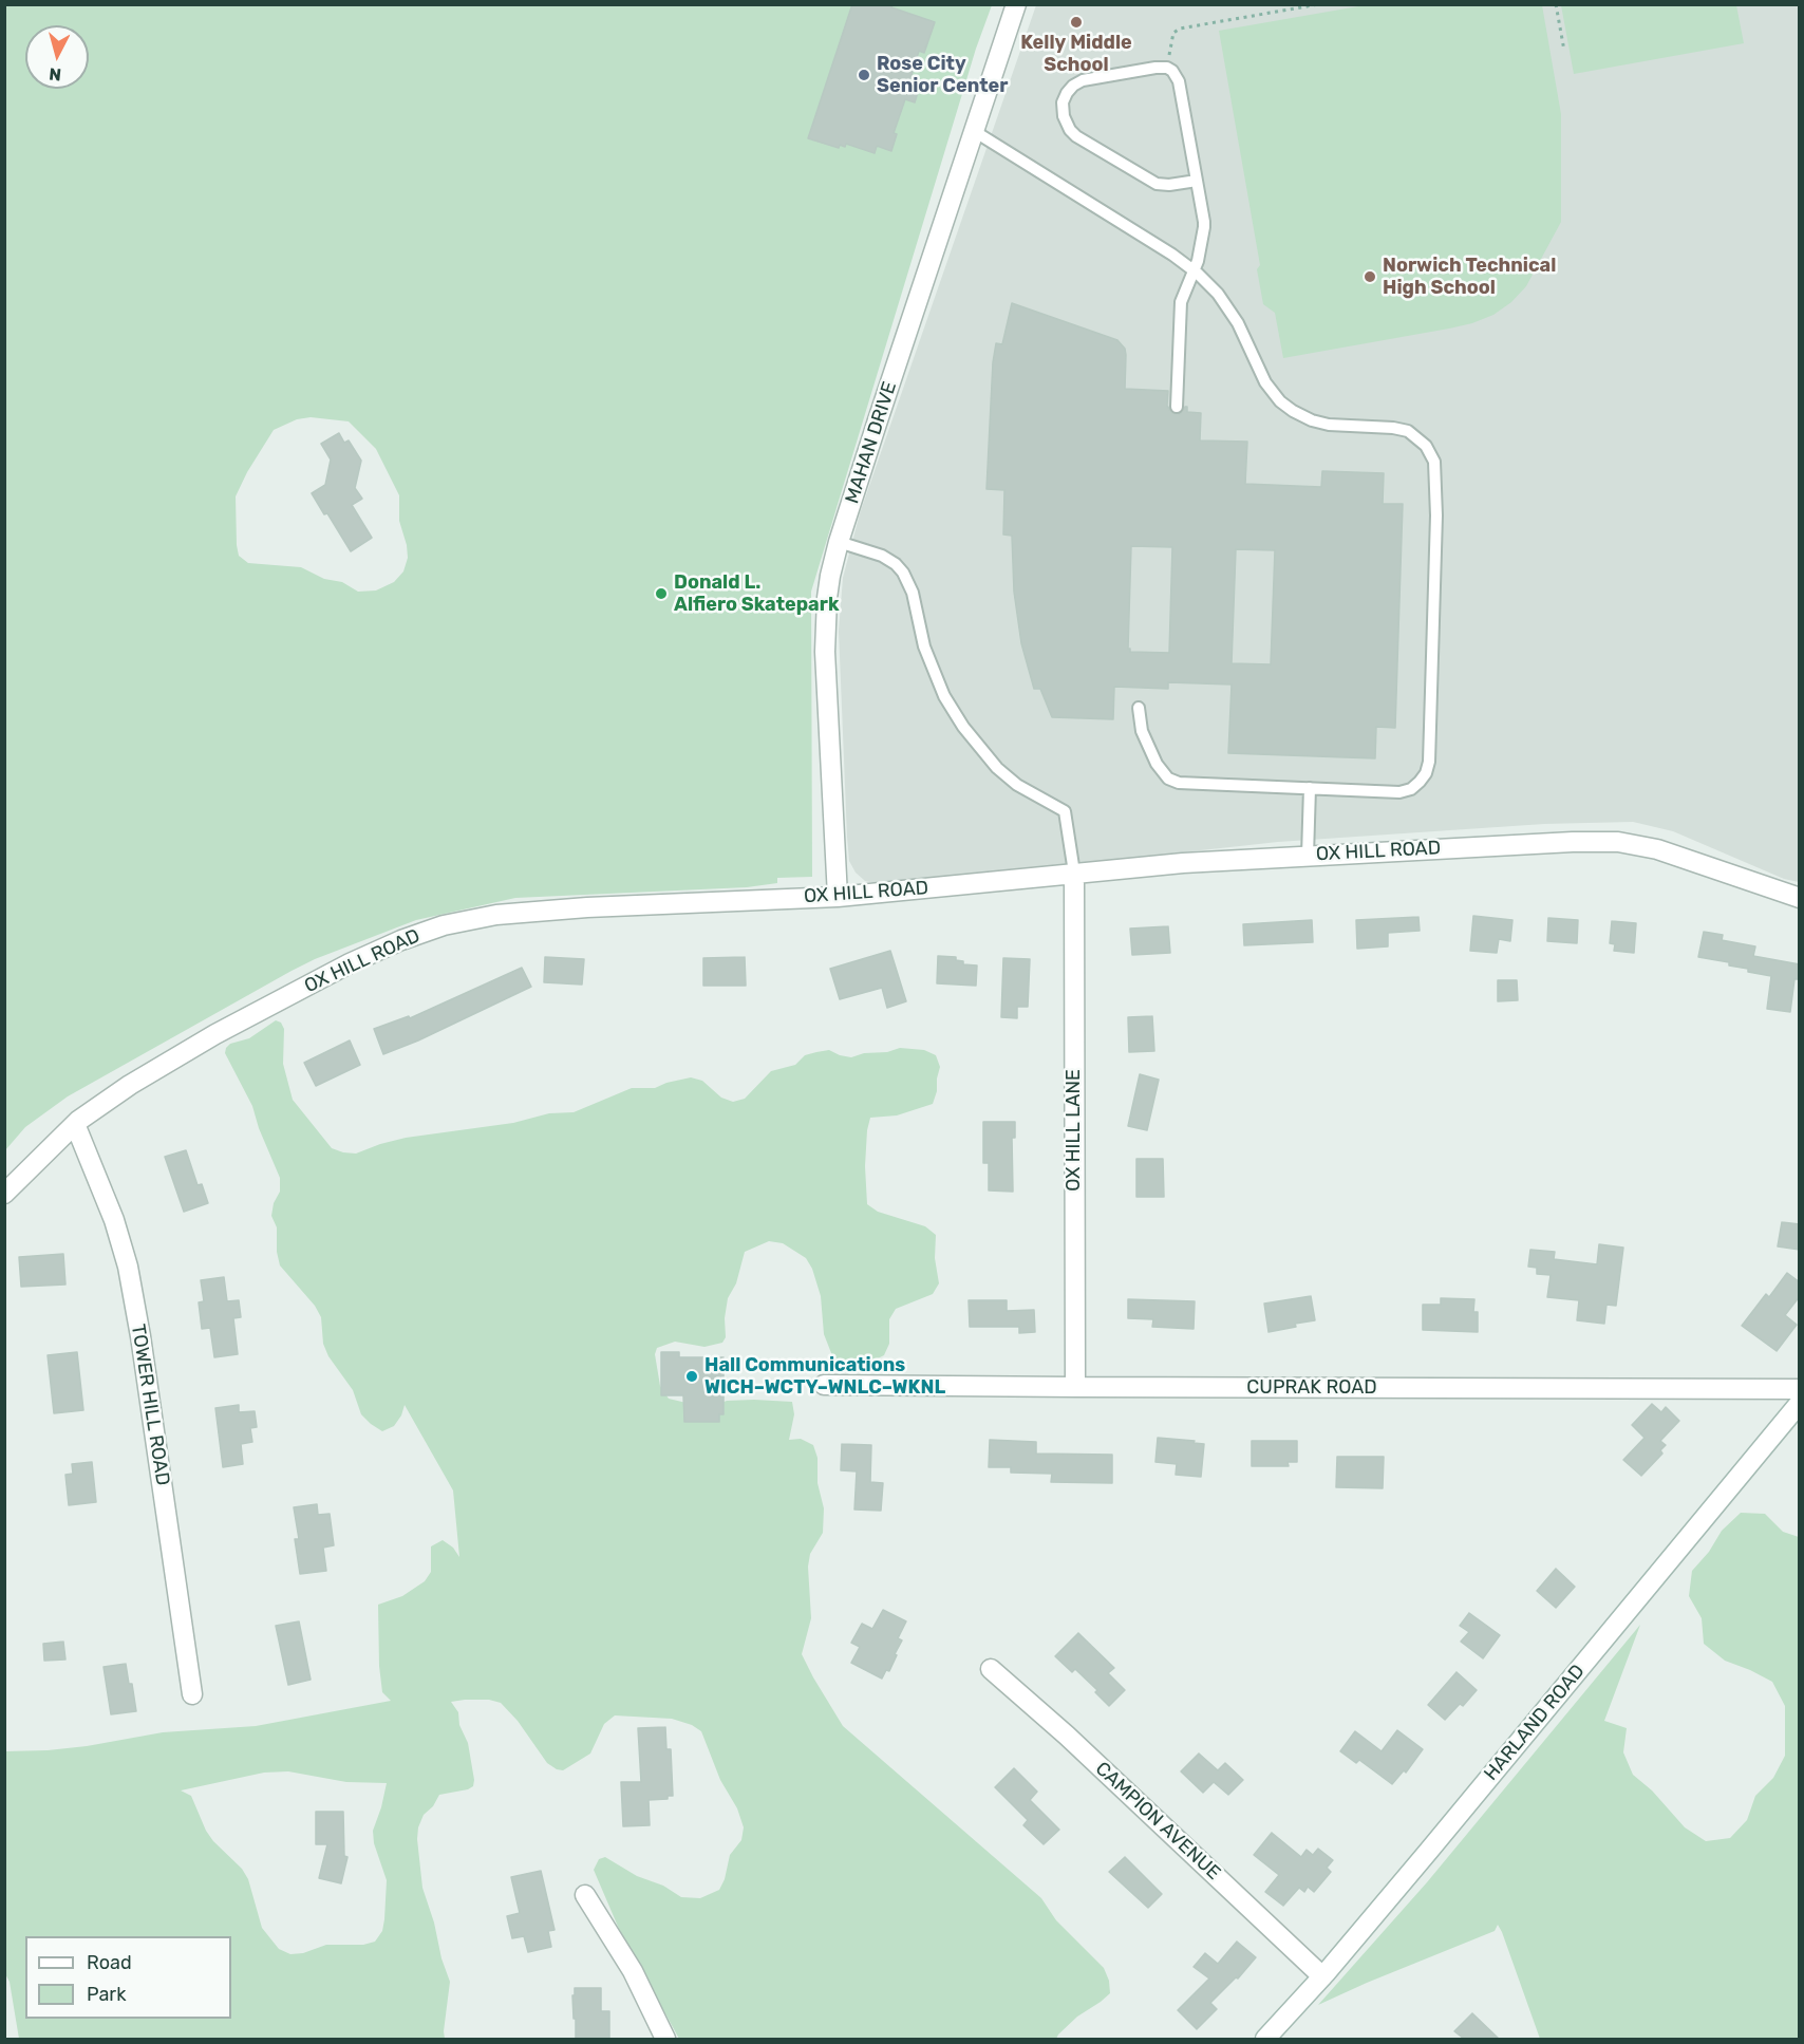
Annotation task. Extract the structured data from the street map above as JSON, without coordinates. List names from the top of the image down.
{
  "streets": {
    "street": [
      "MAHAN DRIVE",
      "OX HILL ROAD",
      "OX HILL LANE",
      "CUPRAK ROAD",
      "TOWER HILL ROAD",
      "HARLAND ROAD",
      "CAMPION AVENUE"
    ]
  },
  "crossings": [
    ["MAHAN DRIVE", "OX HILL ROAD"],
    ["OX HILL ROAD", "OX HILL LANE"],
    ["OX HILL ROAD", "TOWER HILL ROAD"],
    ["OX HILL LANE", "CUPRAK ROAD"],
    ["HARLAND ROAD", "CAMPION AVENUE"]
  ],
  "places": [
    "Kelly Middle School",
    "Rose City Senior Center",
    "Norwich Technical High School",
    "Donald L. Alfiero Skatepark",
    "Hall Communications WICH–WCTY–WNLC–WKNL"
  ],
  "legend": ["Road", "Park"],
  "north": "bottom"
}
